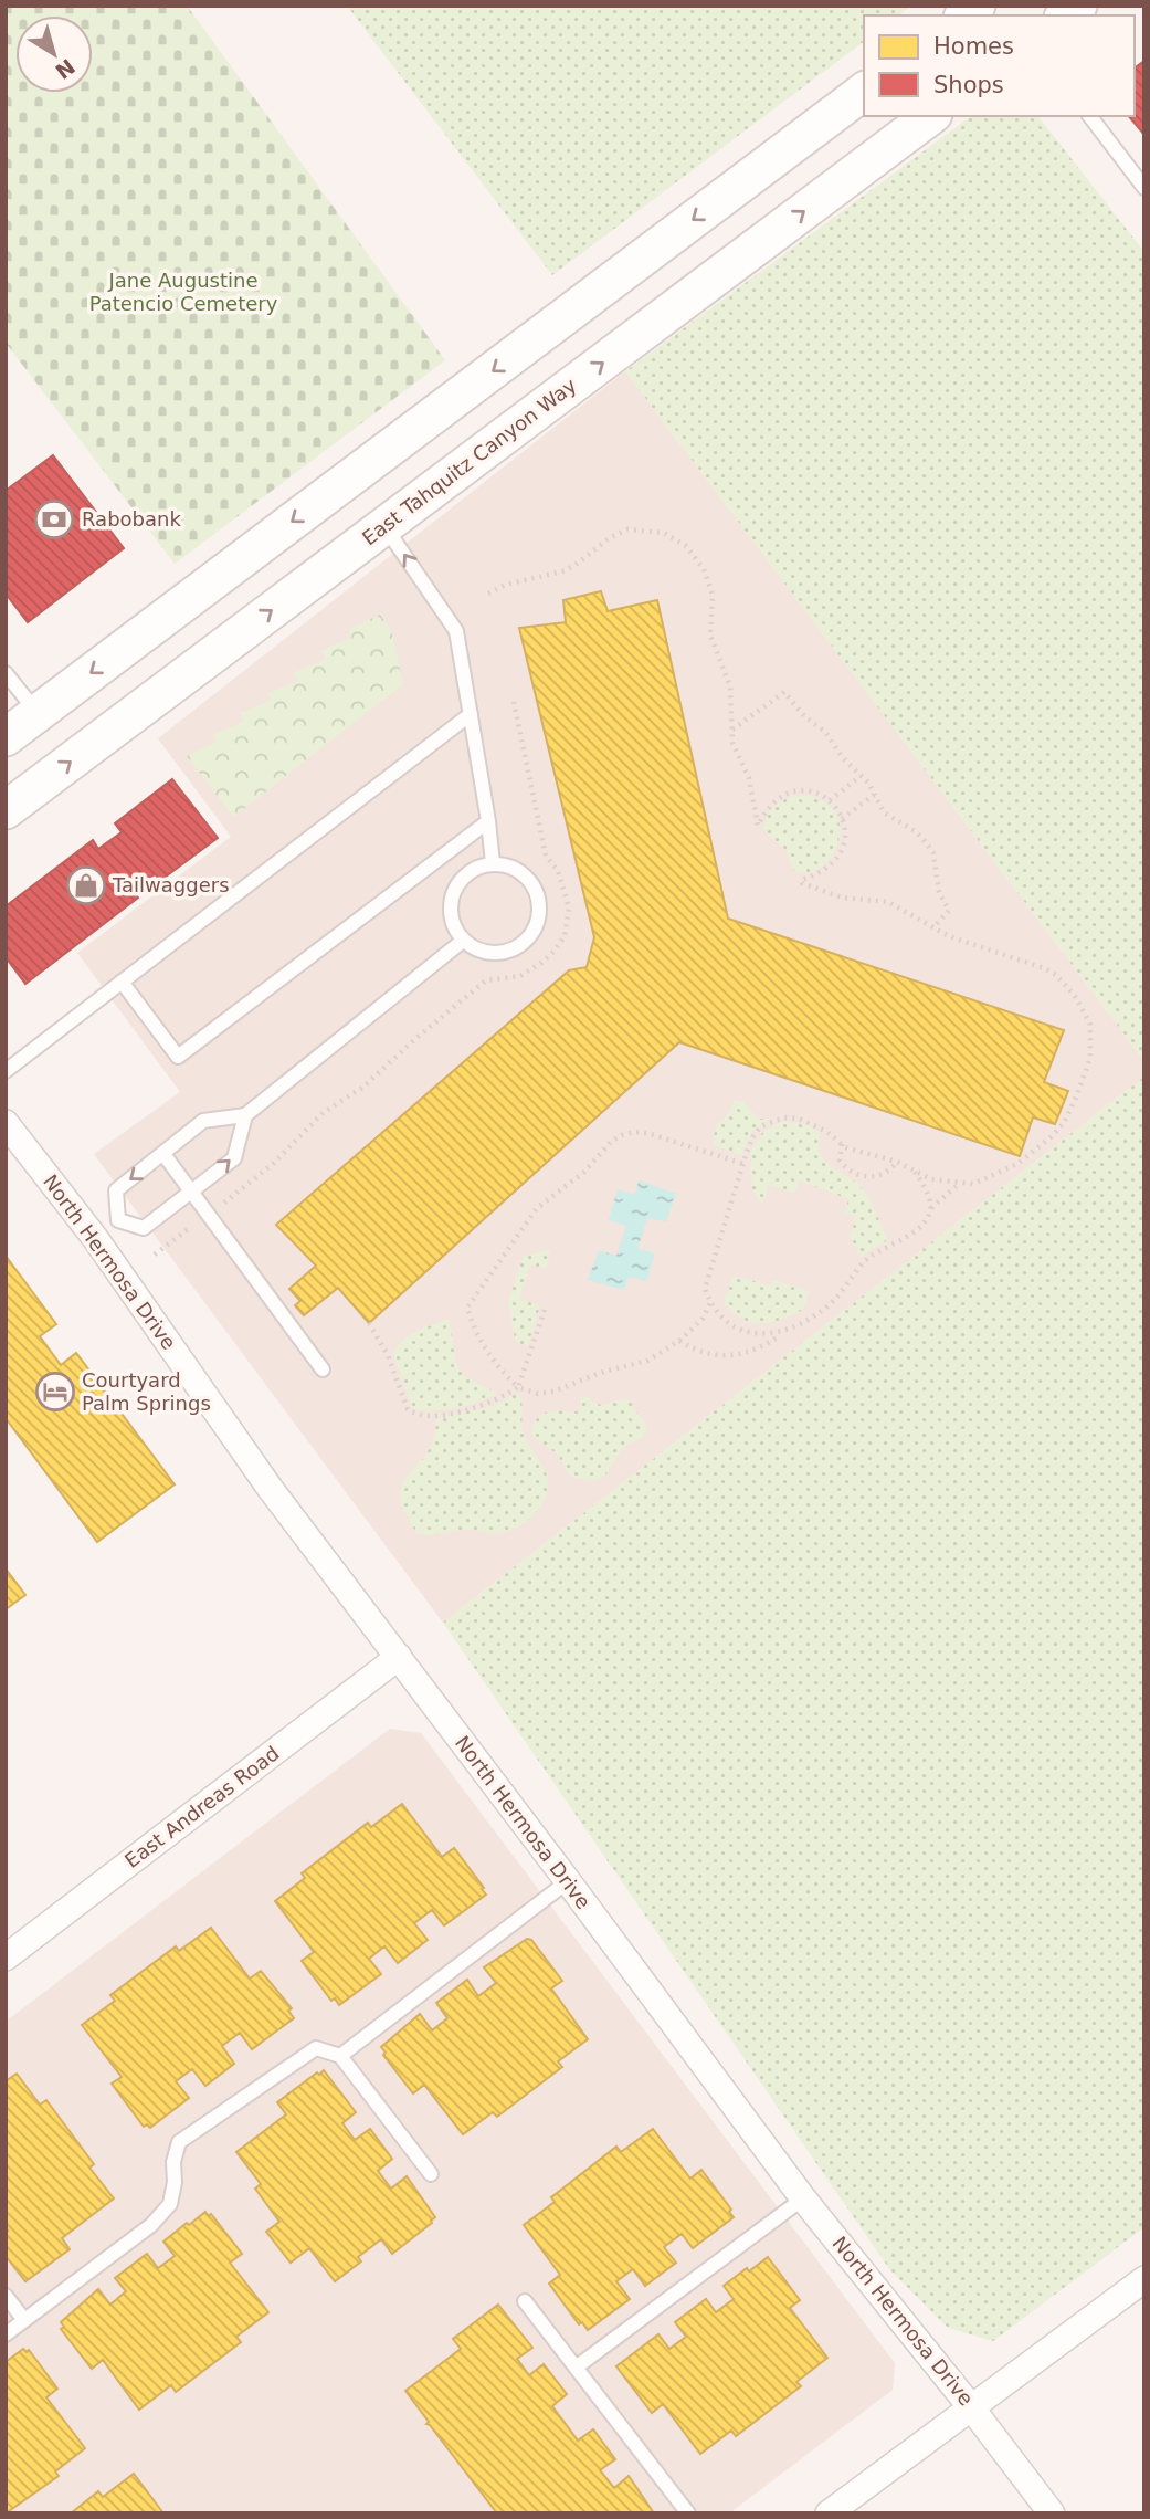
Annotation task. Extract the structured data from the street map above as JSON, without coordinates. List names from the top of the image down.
{
  "streets": {
    "main road": ["East Tahquitz Canyon Way"],
    "street": ["North Hermosa Drive", "East Andreas Road"]
  },
  "crossings": [
    ["North Hermosa Drive", "East Andreas Road"]
  ],
  "parks": ["Jane Augustine Patencio Cemetery"],
  "places": {
    "bank": ["Rabobank"],
    "shop": ["Tailwaggers"],
    "hotel": ["Courtyard Palm Springs"]
  },
  "legend": ["Homes", "Shops"],
  "north": "bottom right"
}
